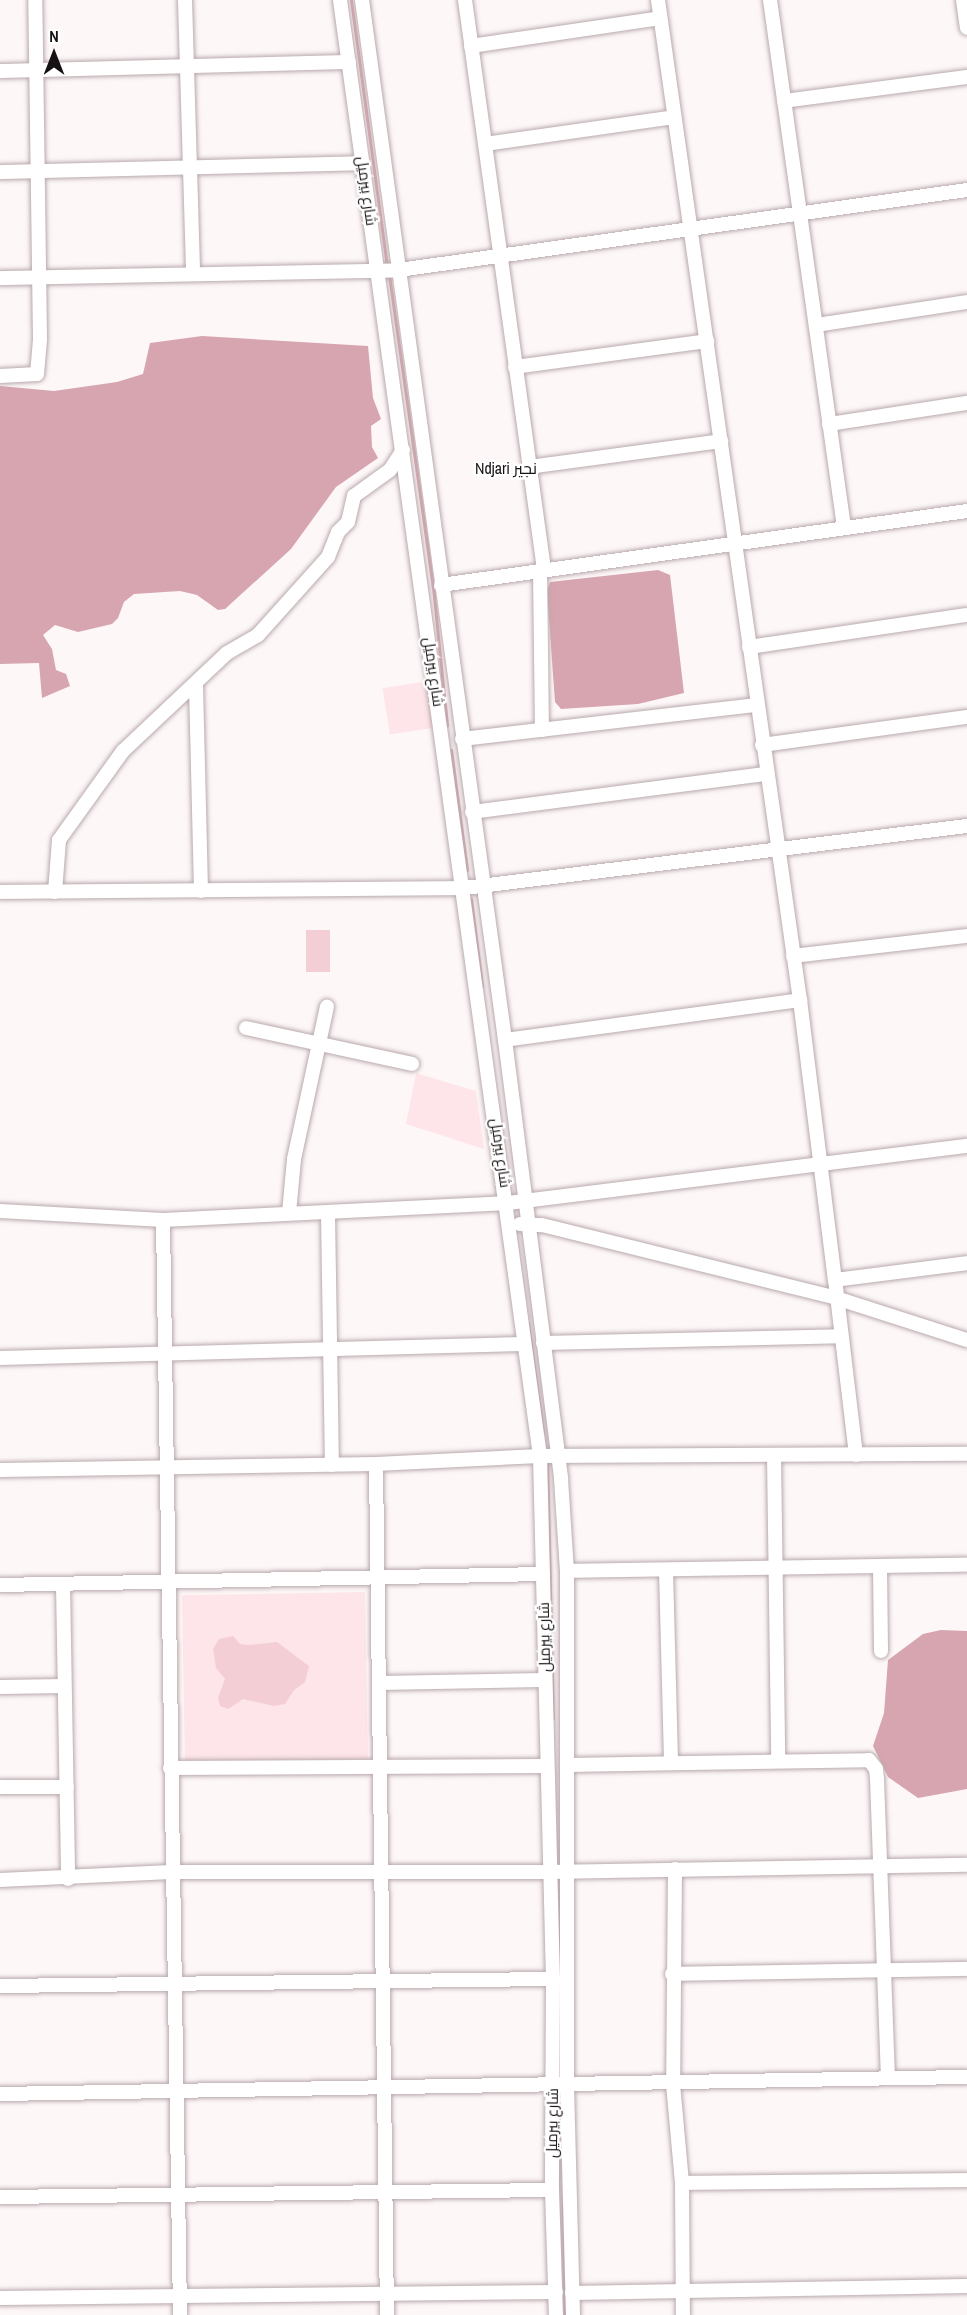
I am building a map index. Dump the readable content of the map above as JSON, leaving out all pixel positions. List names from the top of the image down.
{
  "streets": {
    "street": ["شارع بيرميل"]
  },
  "districts": ["Ndjari نجير"],
  "north": "top"
}
